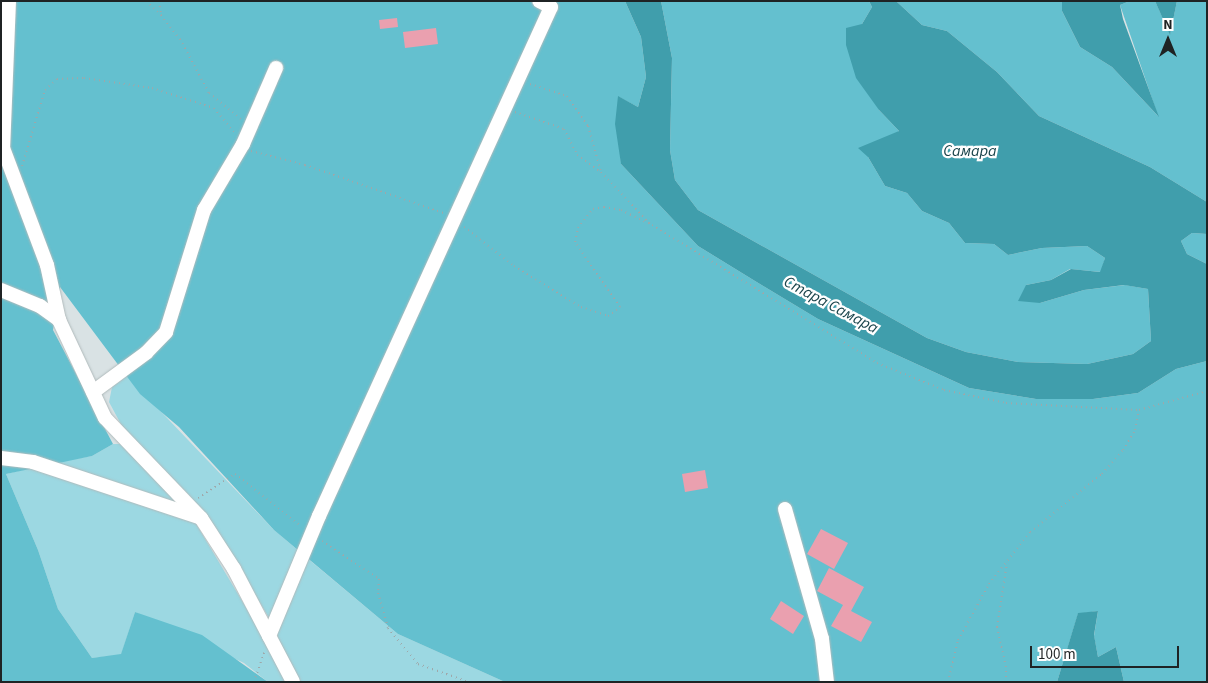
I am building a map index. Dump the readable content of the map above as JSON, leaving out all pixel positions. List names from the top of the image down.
{
  "water": ["Самара", "Стара Самара"],
  "scale_bar": "100 m",
  "north": "top"
}
